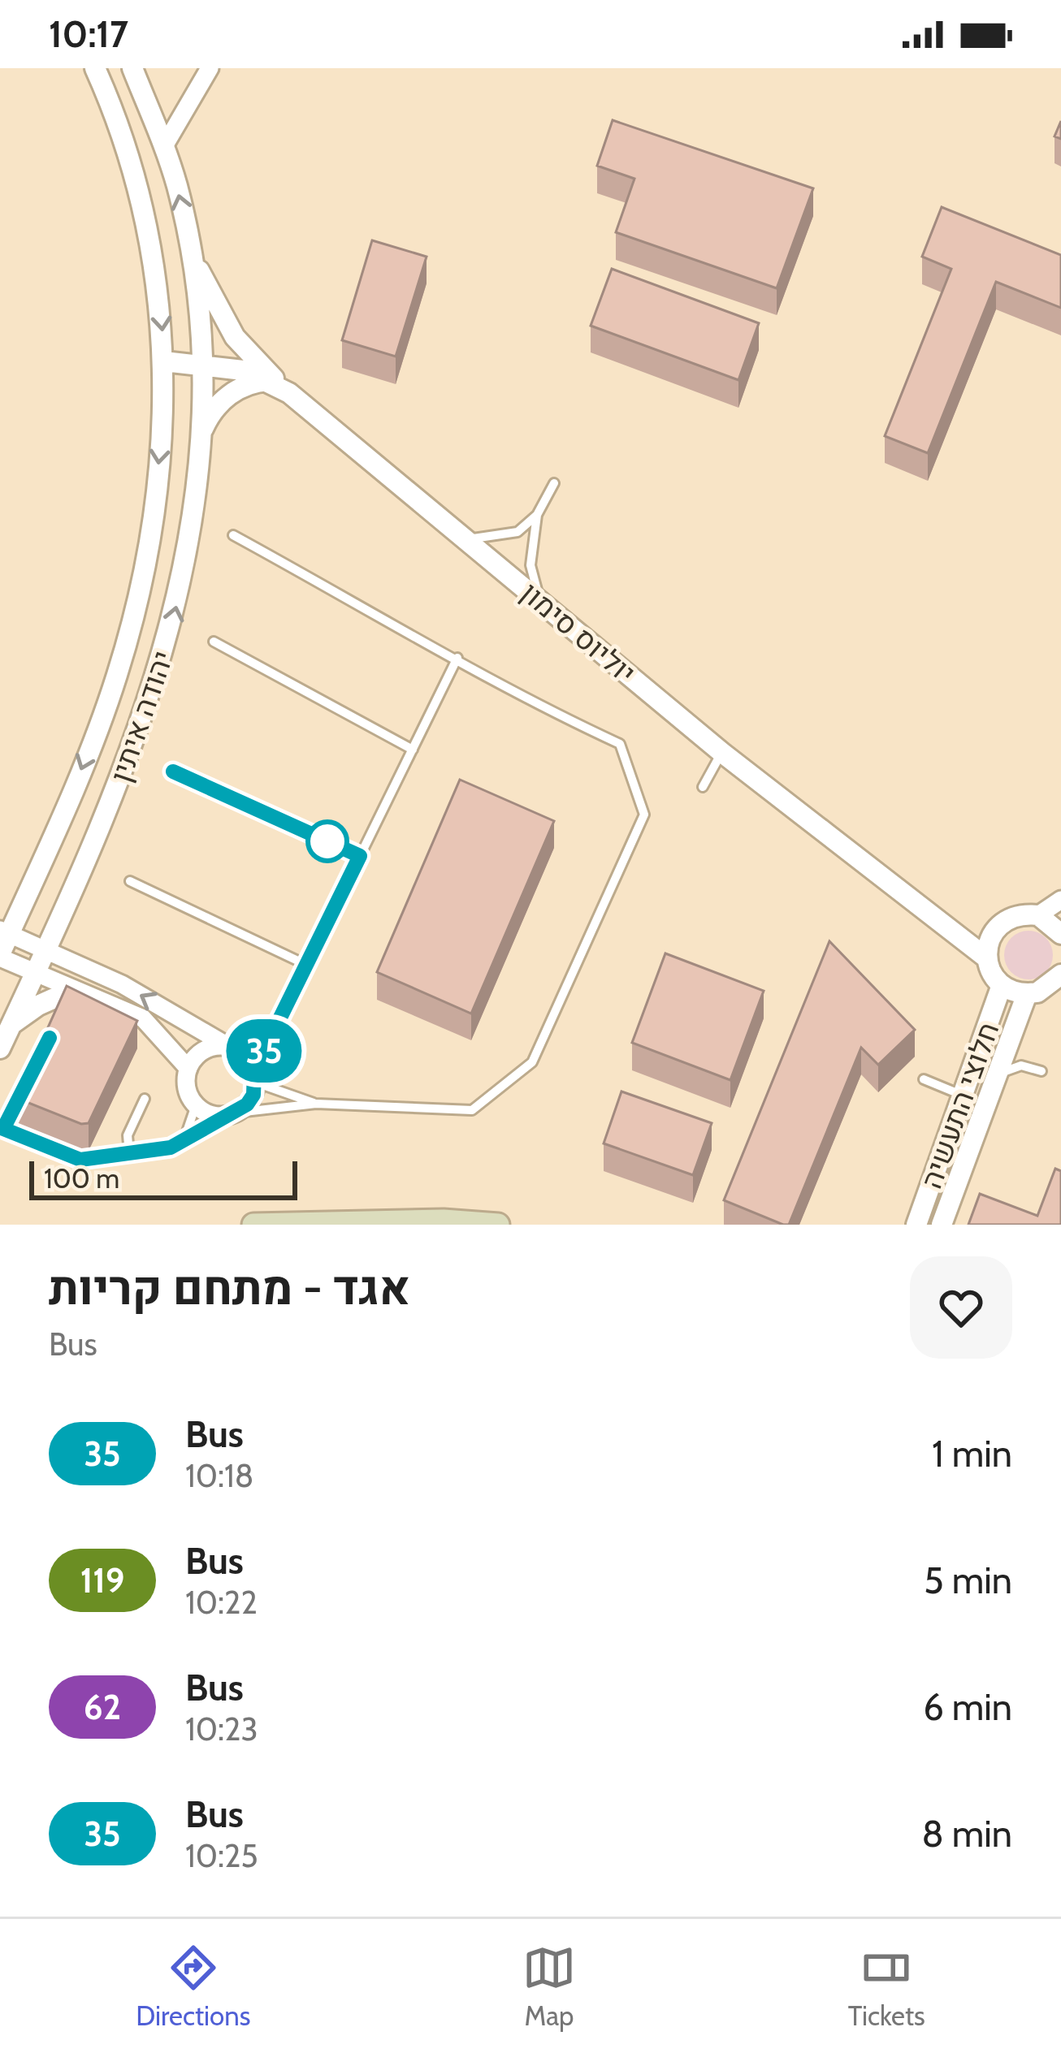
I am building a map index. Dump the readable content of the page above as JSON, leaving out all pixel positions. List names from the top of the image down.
{
  "streets": {
    "street": ["יוליוס סימון", "יהודה איתין", "חלוצי התעשיה"]
  },
  "crossings": [
    ["יוליוס סימון", "יהודה איתין"]
  ],
  "lines": ["bus line 35"],
  "scale_bar": "100 m",
  "page": {
    "status": "10:17",
    "on_map": "35",
    "scale": "100 m",
    "heading": ["אגד - מתחם קריות", "Bus"],
    "list": [
      {
        "mark": "35",
        "name": "Bus",
        "note": "10:18",
        "value": "1 min"
      },
      {
        "mark": "119",
        "name": "Bus",
        "note": "10:22",
        "value": "5 min"
      },
      {
        "mark": "62",
        "name": "Bus",
        "note": "10:23",
        "value": "6 min"
      },
      {
        "mark": "35",
        "name": "Bus",
        "note": "10:25",
        "value": "8 min"
      }
    ],
    "tabs": ["Directions", "Map", "Tickets"]
  }
}
